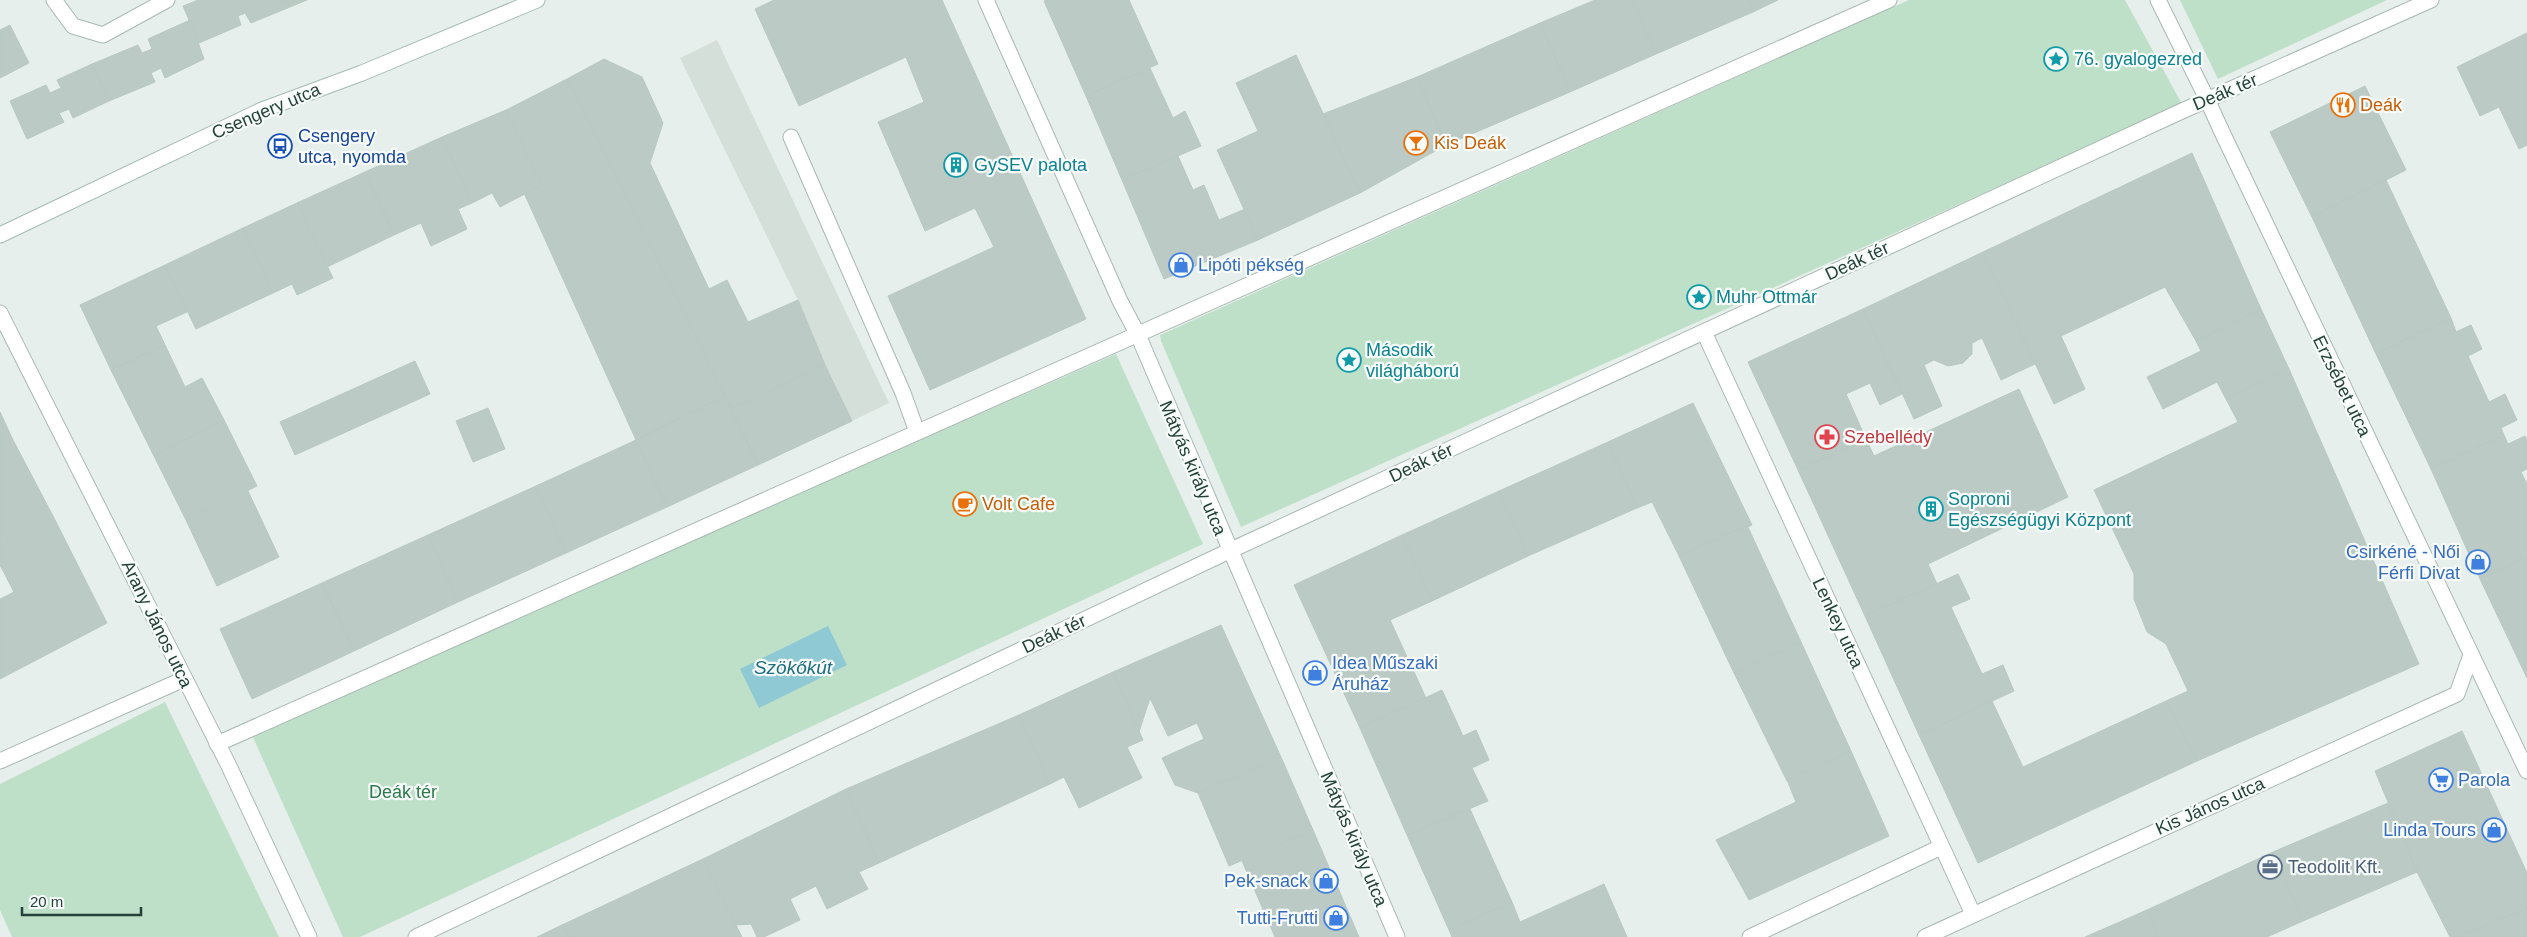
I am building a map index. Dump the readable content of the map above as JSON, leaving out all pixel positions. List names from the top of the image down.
{
  "streets": {
    "street": [
      "Deák tér",
      "Csengery utca",
      "Erzsébet utca",
      "Mátyás király utca",
      "Lenkey utca",
      "Arany János utca",
      "Kis János utca"
    ]
  },
  "crossings": [
    ["Deák tér", "Erzsébet utca"],
    ["Deák tér", "Mátyás király utca"],
    ["Deák tér", "Lenkey utca"],
    ["Erzsébet utca", "Kis János utca"],
    ["Lenkey utca", "Kis János utca"]
  ],
  "water": ["Szökőkút"],
  "parks": ["Deák tér"],
  "places": {
    "place": ["76. gyalogezred", "Muhr Ottmár", "Második világháború"],
    "restaurant": ["Deák"],
    "bar": ["Kis Deák"],
    "bus stop": ["Csengery utca, nyomda"],
    "building": ["GySEV palota", "Soproni Egészségügyi Központ"],
    "shop": [
      "Lipóti pékség",
      "Csirkéné - Női Férfi Divat",
      "Idea Műszaki Áruház",
      "Linda Tours",
      "Pek-snack",
      "Tutti-Frutti"
    ],
    "pharmacy": ["Szebellédy"],
    "cafe": ["Volt Cafe"],
    "supermarket": ["Parola"],
    "office": ["Teodolit Kft."]
  },
  "scale_bar": "20 m"
}
